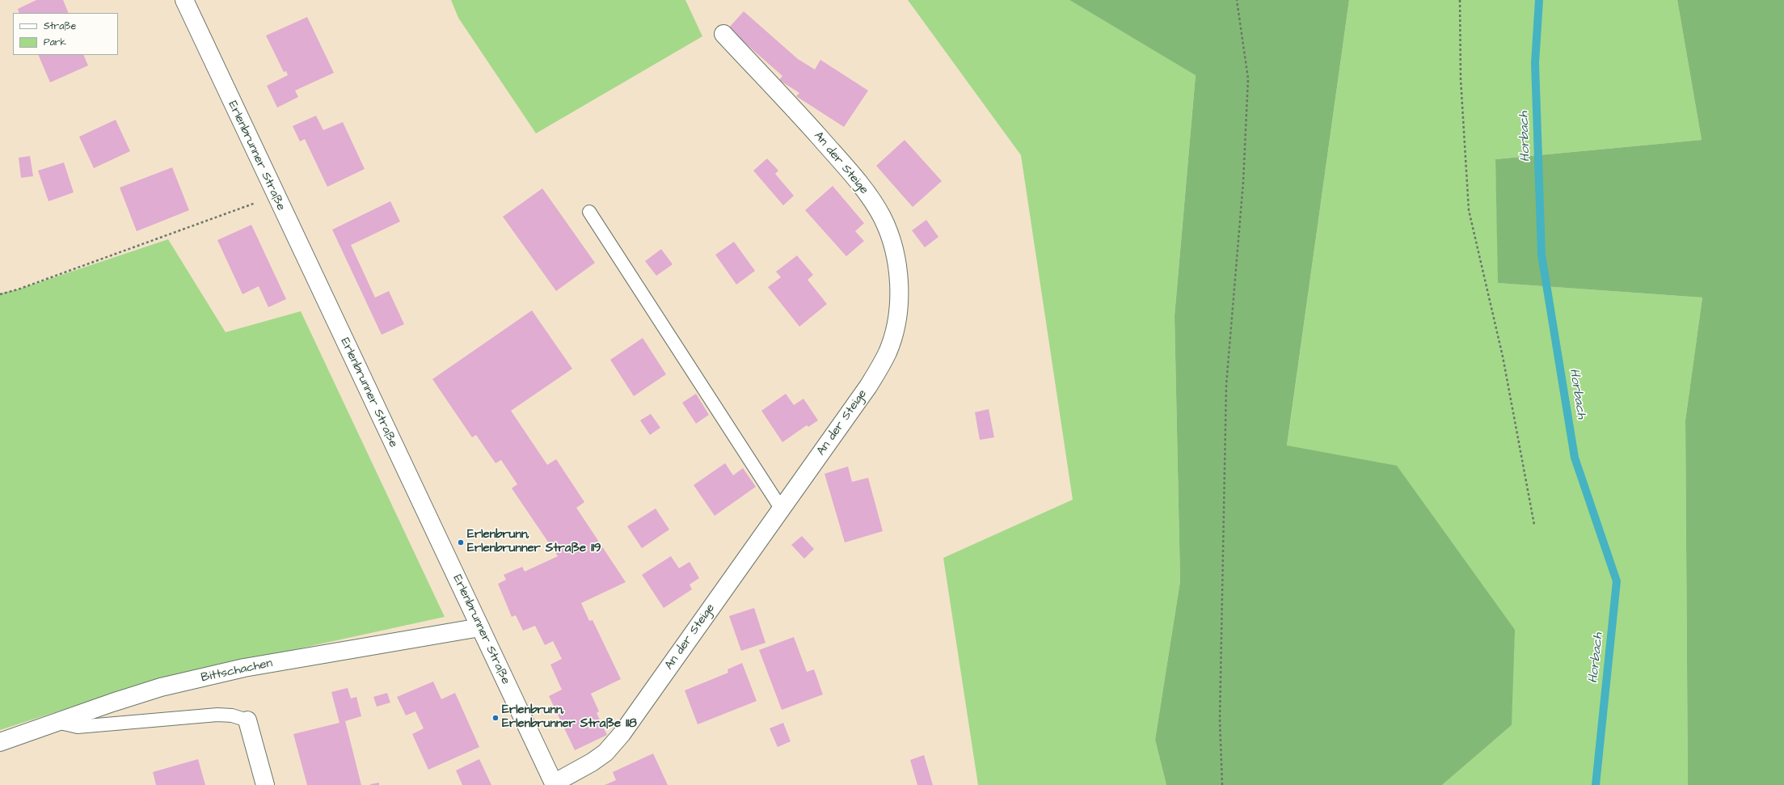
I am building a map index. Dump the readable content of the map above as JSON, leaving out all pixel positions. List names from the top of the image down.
{
  "streets": {
    "street": ["Erlenbrunner Straße", "An der Steige", "Bittschachen"]
  },
  "crossings": [
    ["Erlenbrunner Straße", "An der Steige"],
    ["Erlenbrunner Straße", "Bittschachen"]
  ],
  "water": ["Horbach"],
  "places": ["Erlenbrunn, Erlenbrunner Straße 119", "Erlenbrunn, Erlenbrunner Straße 118"],
  "legend": ["Straße", "Park"]
}
